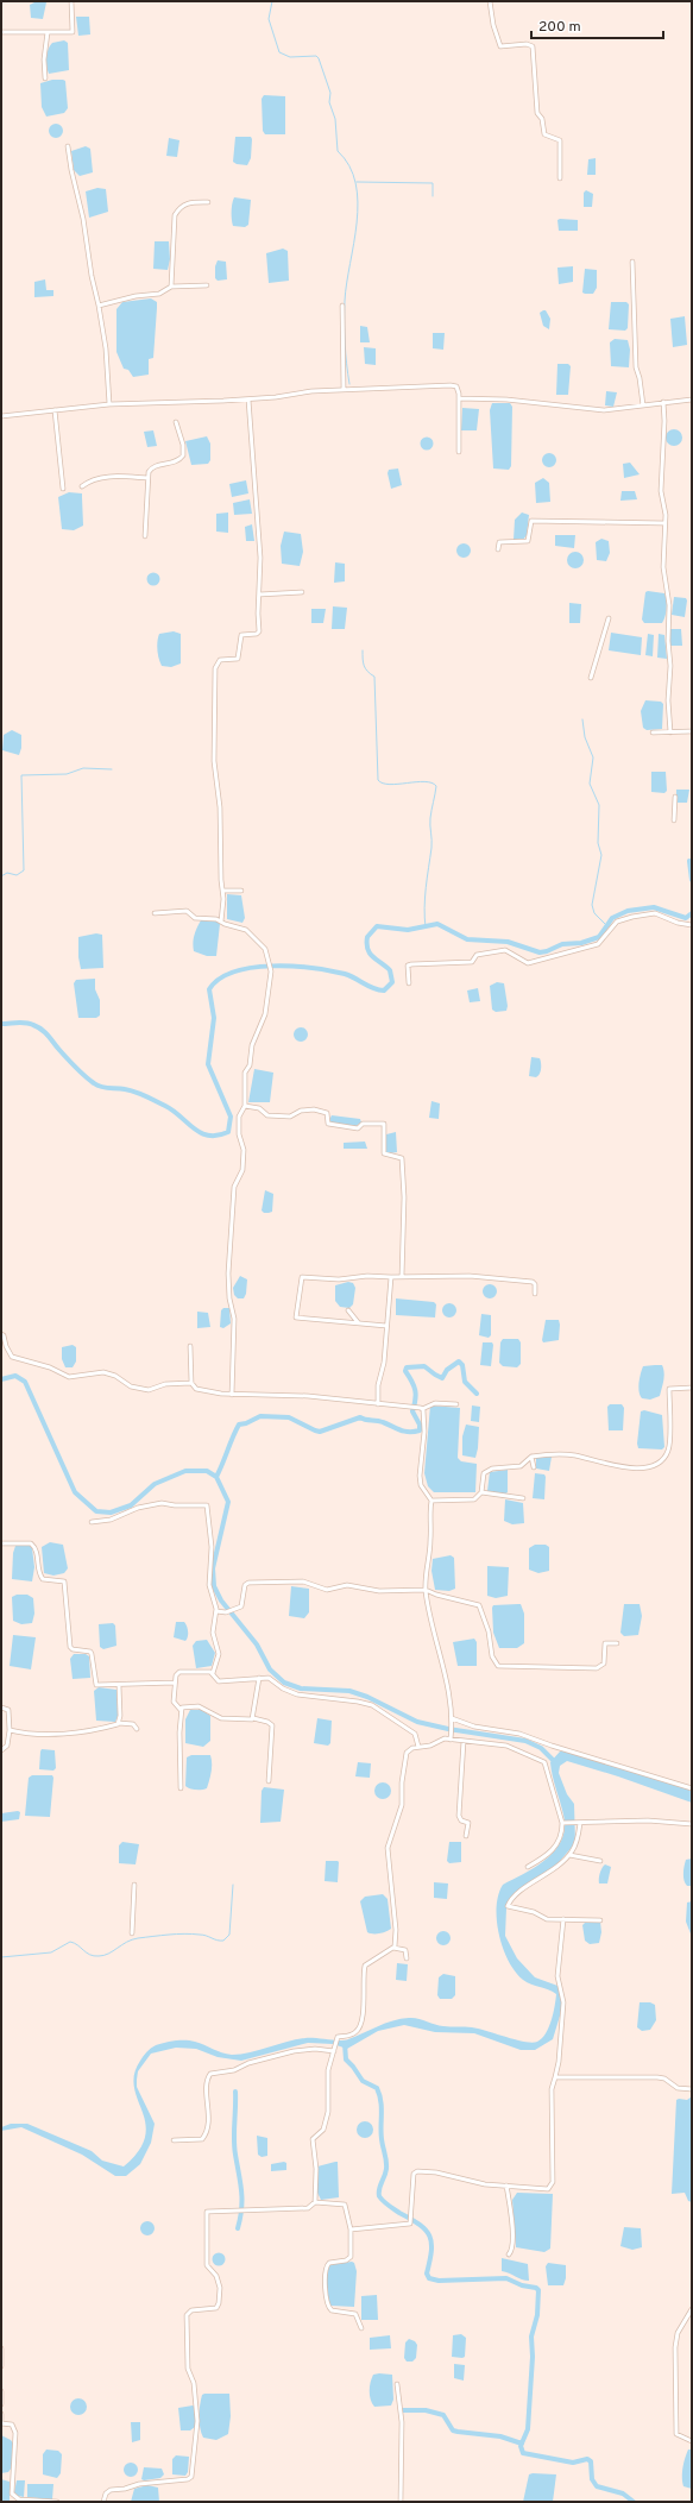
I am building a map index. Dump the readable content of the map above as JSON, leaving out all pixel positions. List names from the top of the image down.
{
  "scale_bar": "200 m"
}
